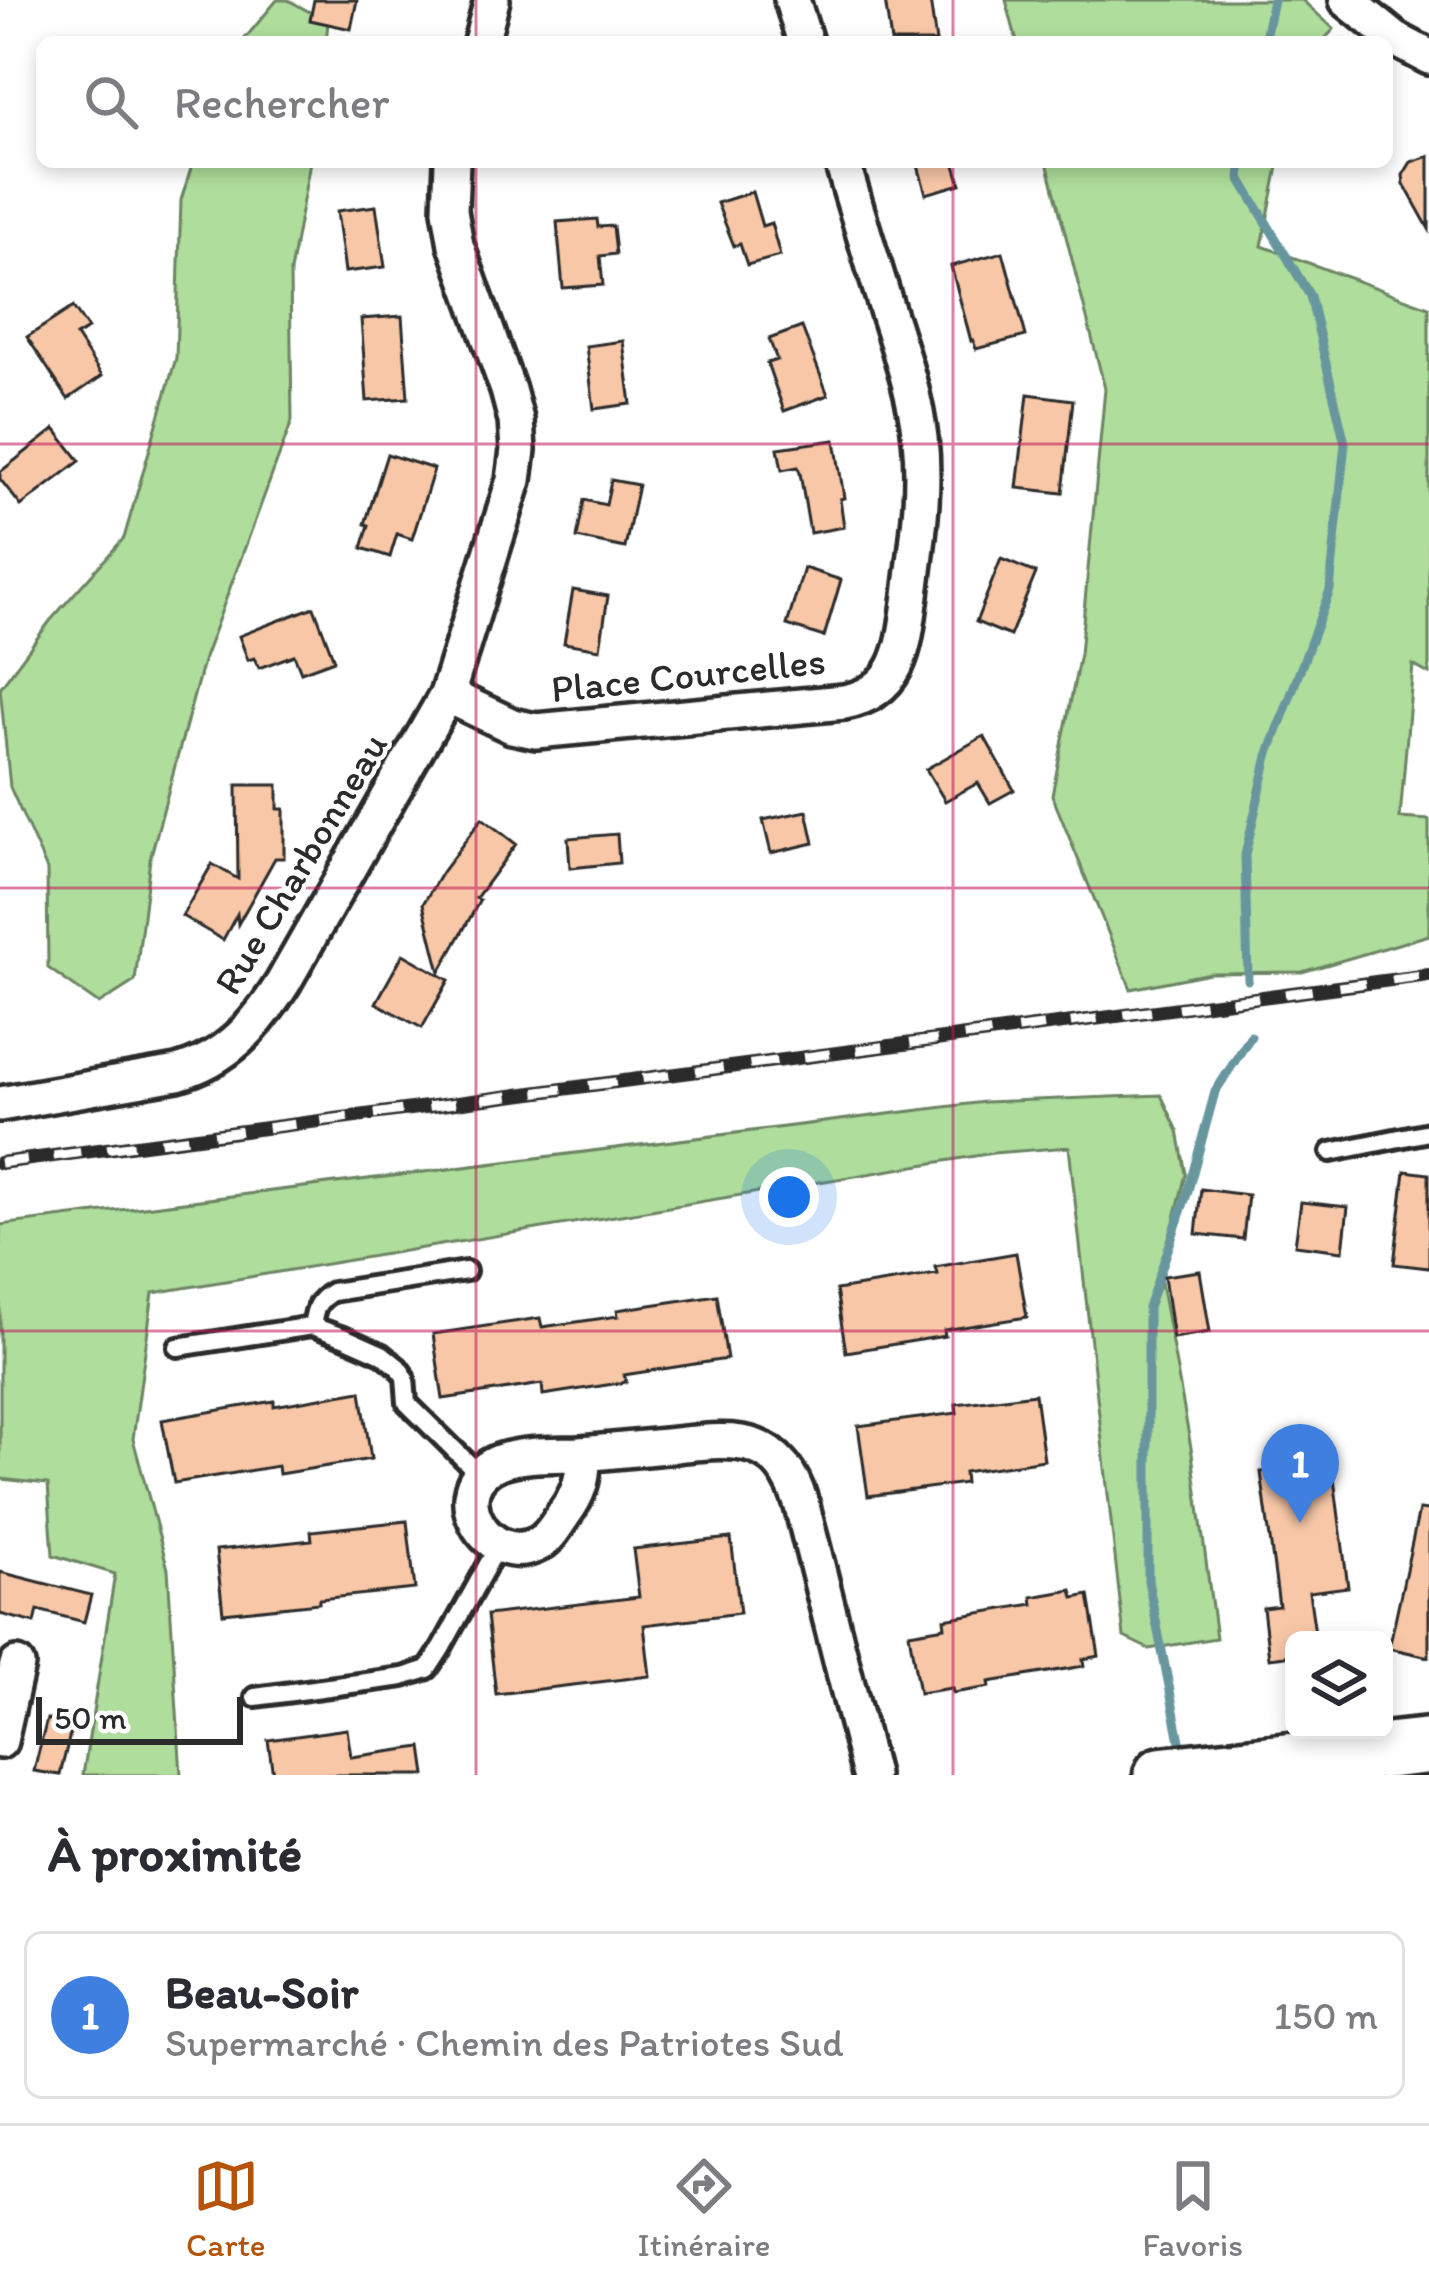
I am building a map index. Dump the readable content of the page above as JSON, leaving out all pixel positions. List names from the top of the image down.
{
  "streets": {
    "street": ["Place Courcelles", "Rue Charbonneau"]
  },
  "crossings": [
    ["Place Courcelles", "Rue Charbonneau"]
  ],
  "scale_bar": "50 m",
  "page": {
    "search": "Rechercher",
    "pins": "1",
    "scale": "50 m",
    "heading": "À proximité",
    "list": [
      {
        "mark": "1",
        "name": "Beau-Soir",
        "note": "Supermarché · Chemin des Patriotes Sud",
        "value": "150 m"
      }
    ],
    "nav": ["Carte", "Itinéraire", "Favoris"]
  }
}
